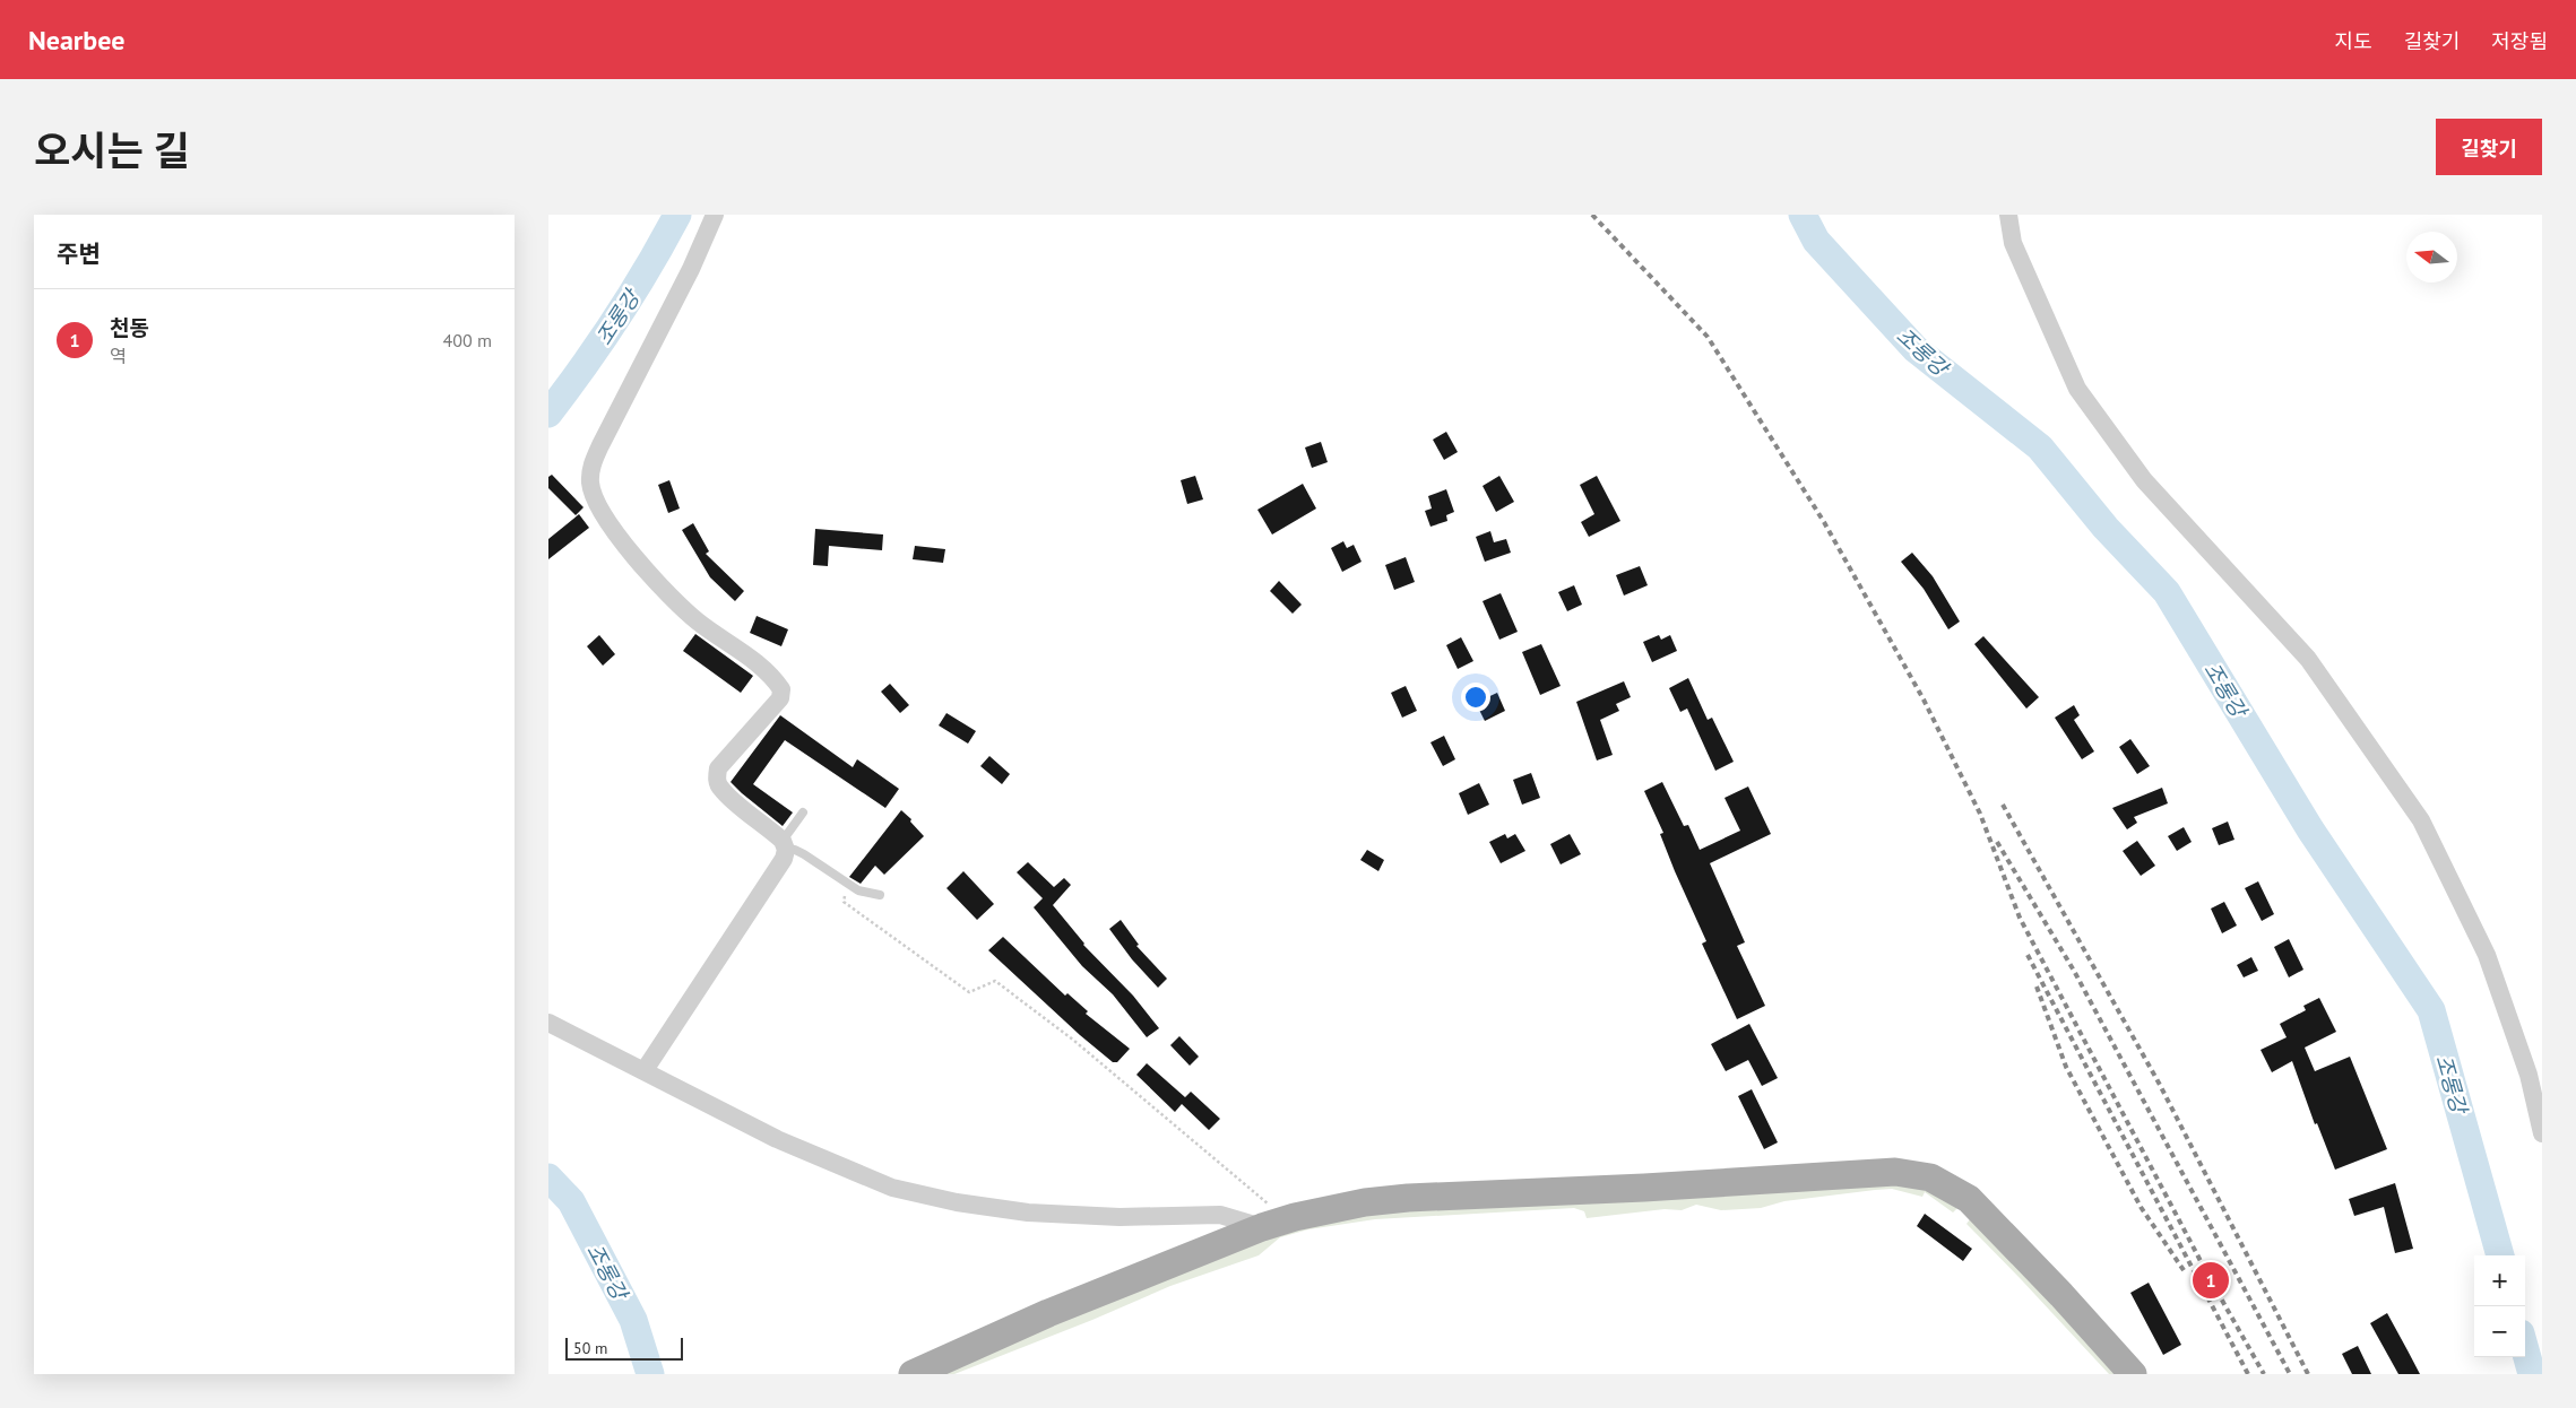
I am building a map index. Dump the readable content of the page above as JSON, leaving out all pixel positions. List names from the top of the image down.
{
  "water": ["조롱강"],
  "scale_bar": "50 m",
  "north": "left",
  "page": {
    "header": "Nearbee",
    "nav": ["지도", "길찾기", "저장됨"],
    "title": "오시는 길",
    "buttons": "길찾기",
    "heading": "주변",
    "list": [
      {
        "mark": "1",
        "name": "천동",
        "note": "역",
        "value": "400 m"
      }
    ],
    "map_buttons": ["+", "−"],
    "pins": "1",
    "scale": "50 m"
  }
}
